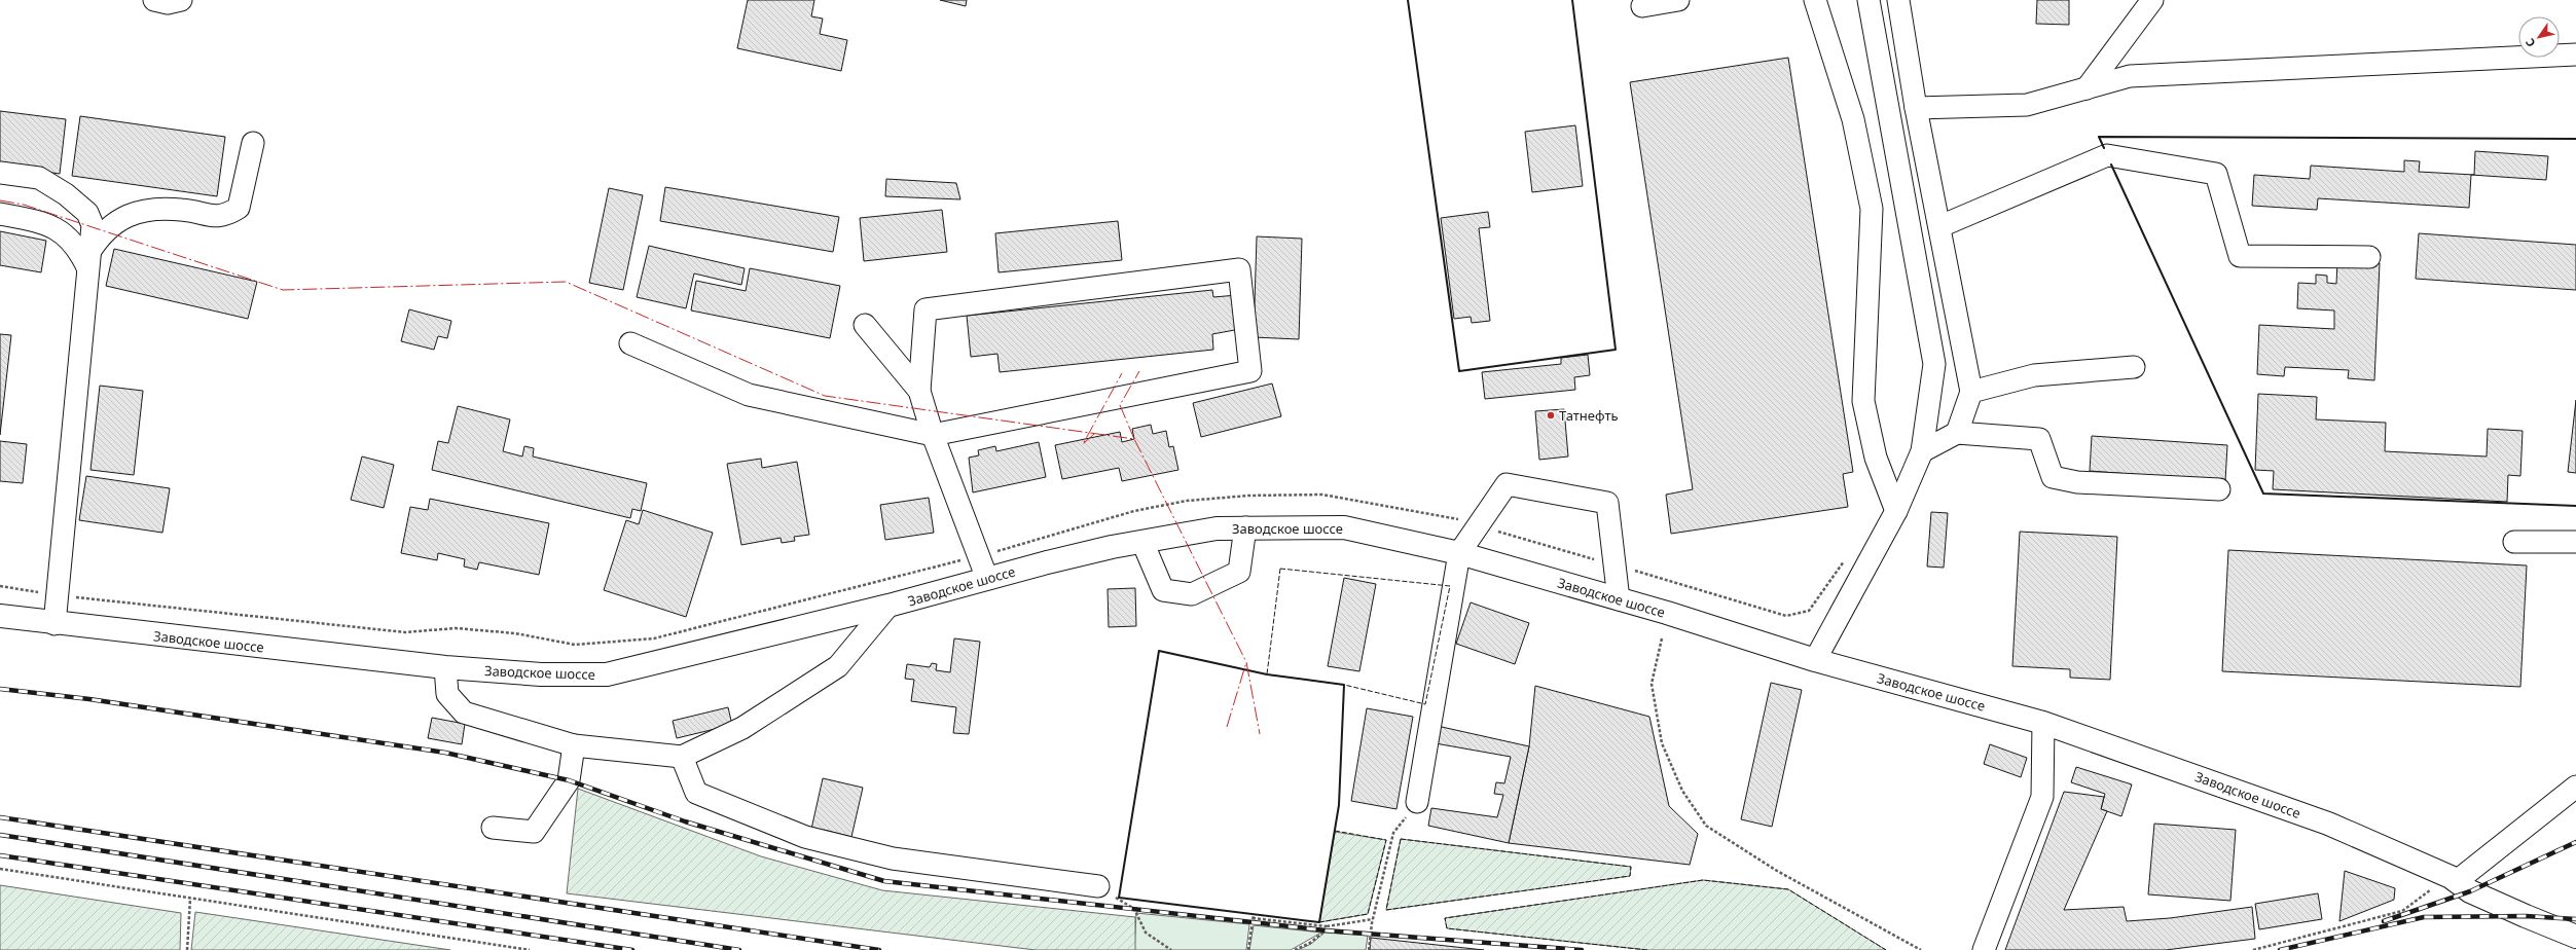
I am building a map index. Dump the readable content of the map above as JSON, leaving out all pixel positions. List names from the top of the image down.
{
  "streets": {
    "main road": ["Заводское шоссе"]
  },
  "places": ["Татнефть"],
  "north": "bottom left"
}
